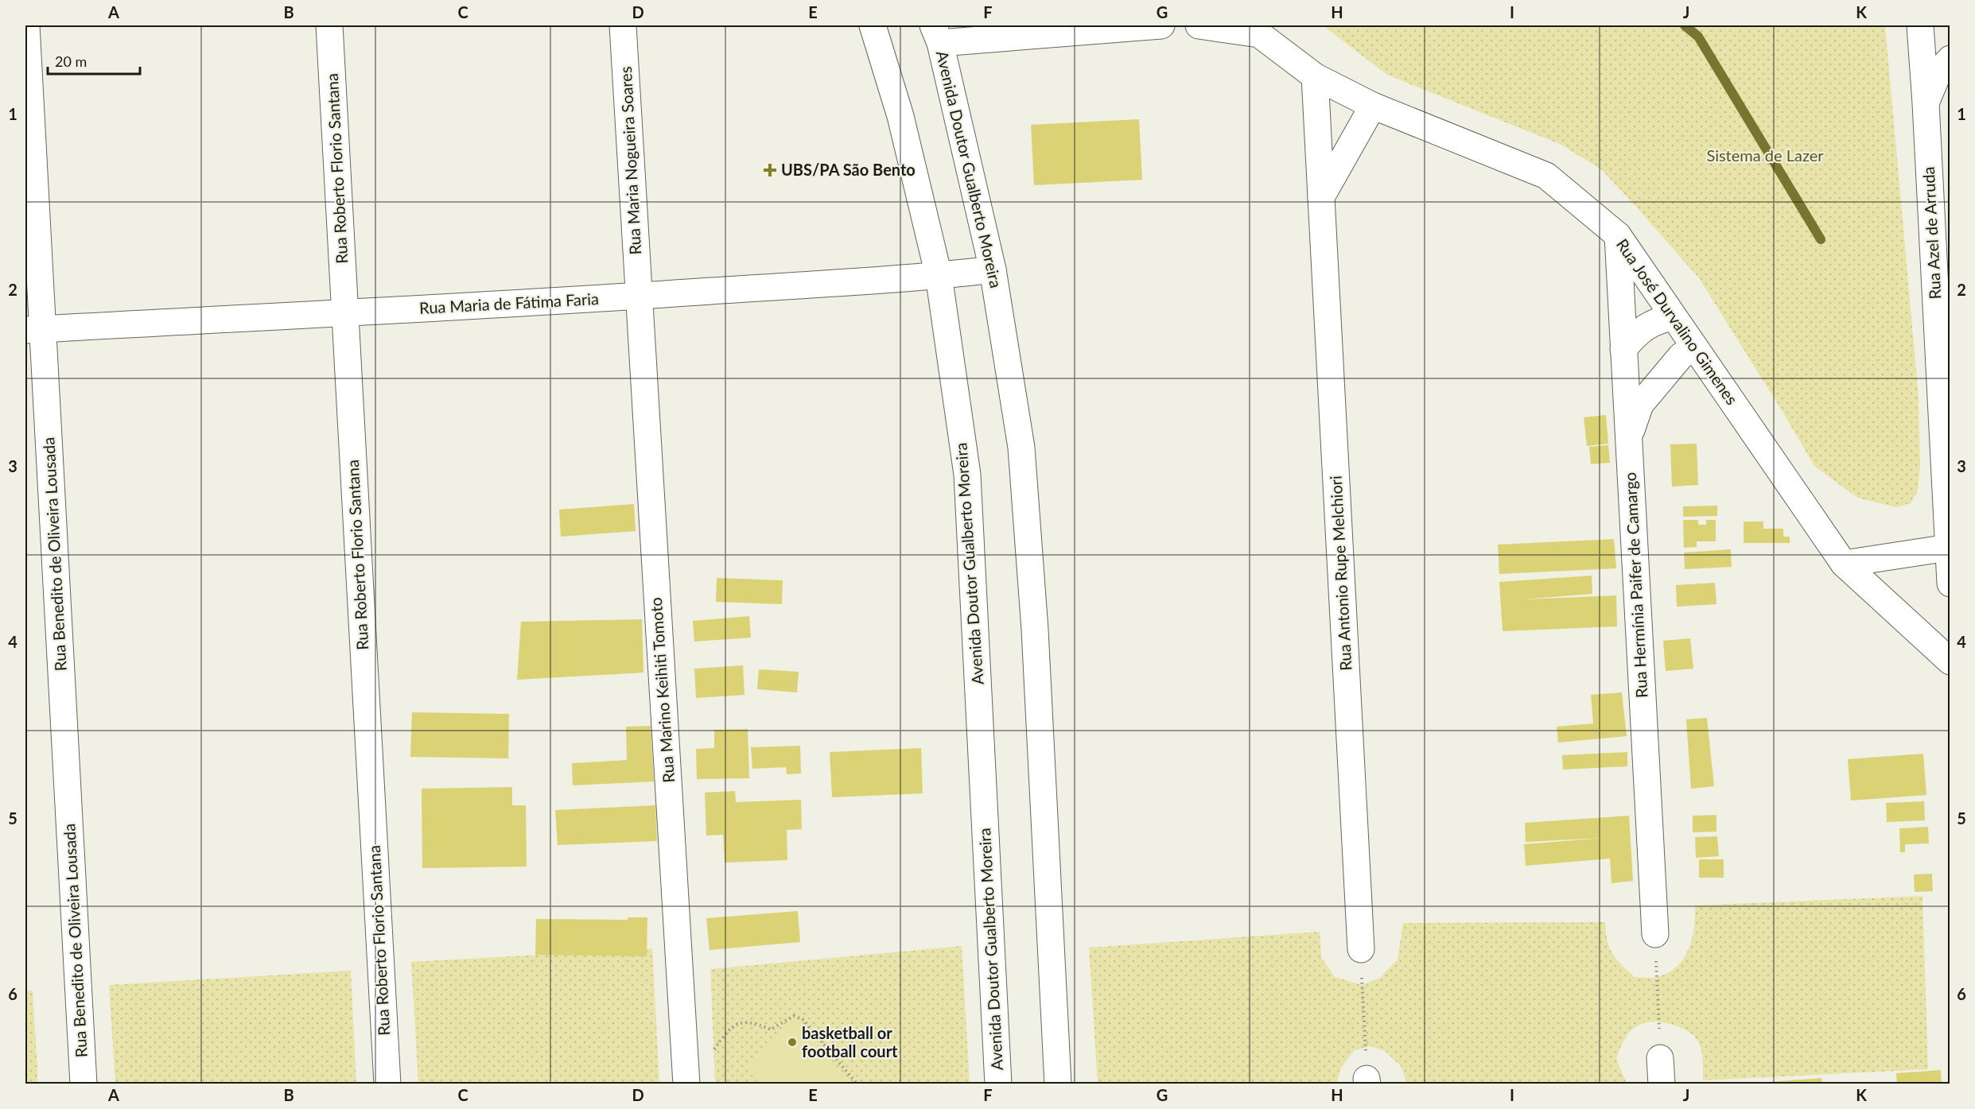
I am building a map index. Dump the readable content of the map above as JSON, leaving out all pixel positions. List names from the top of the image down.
{
  "streets": {
    "street": [
      "Rua Maria Nogueira Soares",
      "Rua Roberto Florio Santana",
      "Avenida Doutor Gualberto Moreira",
      "Rua Azel de Arruda",
      "Rua Maria de Fátima Faria",
      "Rua José Durvalino Gimenes",
      "Rua Benedito de Oliveira Lousada",
      "Rua Antonio Rupe Melchiori",
      "Rua Hermínia Paifer de Camargo",
      "Rua Marino Keihiti Tomoto"
    ]
  },
  "crossings": [
    ["Rua Maria Nogueira Soares", "Rua Maria de Fátima Faria"],
    ["Rua Maria Nogueira Soares", "Rua Marino Keihiti Tomoto"],
    ["Rua Roberto Florio Santana", "Rua Maria de Fátima Faria"],
    ["Avenida Doutor Gualberto Moreira", "Rua Maria de Fátima Faria"],
    ["Rua Maria de Fátima Faria", "Rua Benedito de Oliveira Lousada"],
    ["Rua Maria de Fátima Faria", "Rua Marino Keihiti Tomoto"],
    ["Rua José Durvalino Gimenes", "Rua Antonio Rupe Melchiori"],
    ["Rua José Durvalino Gimenes", "Rua Hermínia Paifer de Camargo"]
  ],
  "parks": ["Sistema de Lazer"],
  "places": {
    "health": ["UBS/PA São Bento"],
    "other": ["basketball or football court"]
  },
  "scale_bar": "20 m",
  "grid": {
    "columns": [
      "A",
      "B",
      "C",
      "D",
      "E",
      "F",
      "G",
      "H",
      "I",
      "J",
      "K"
    ],
    "rows": [
      "1",
      "2",
      "3",
      "4",
      "5",
      "6"
    ]
  }
}
